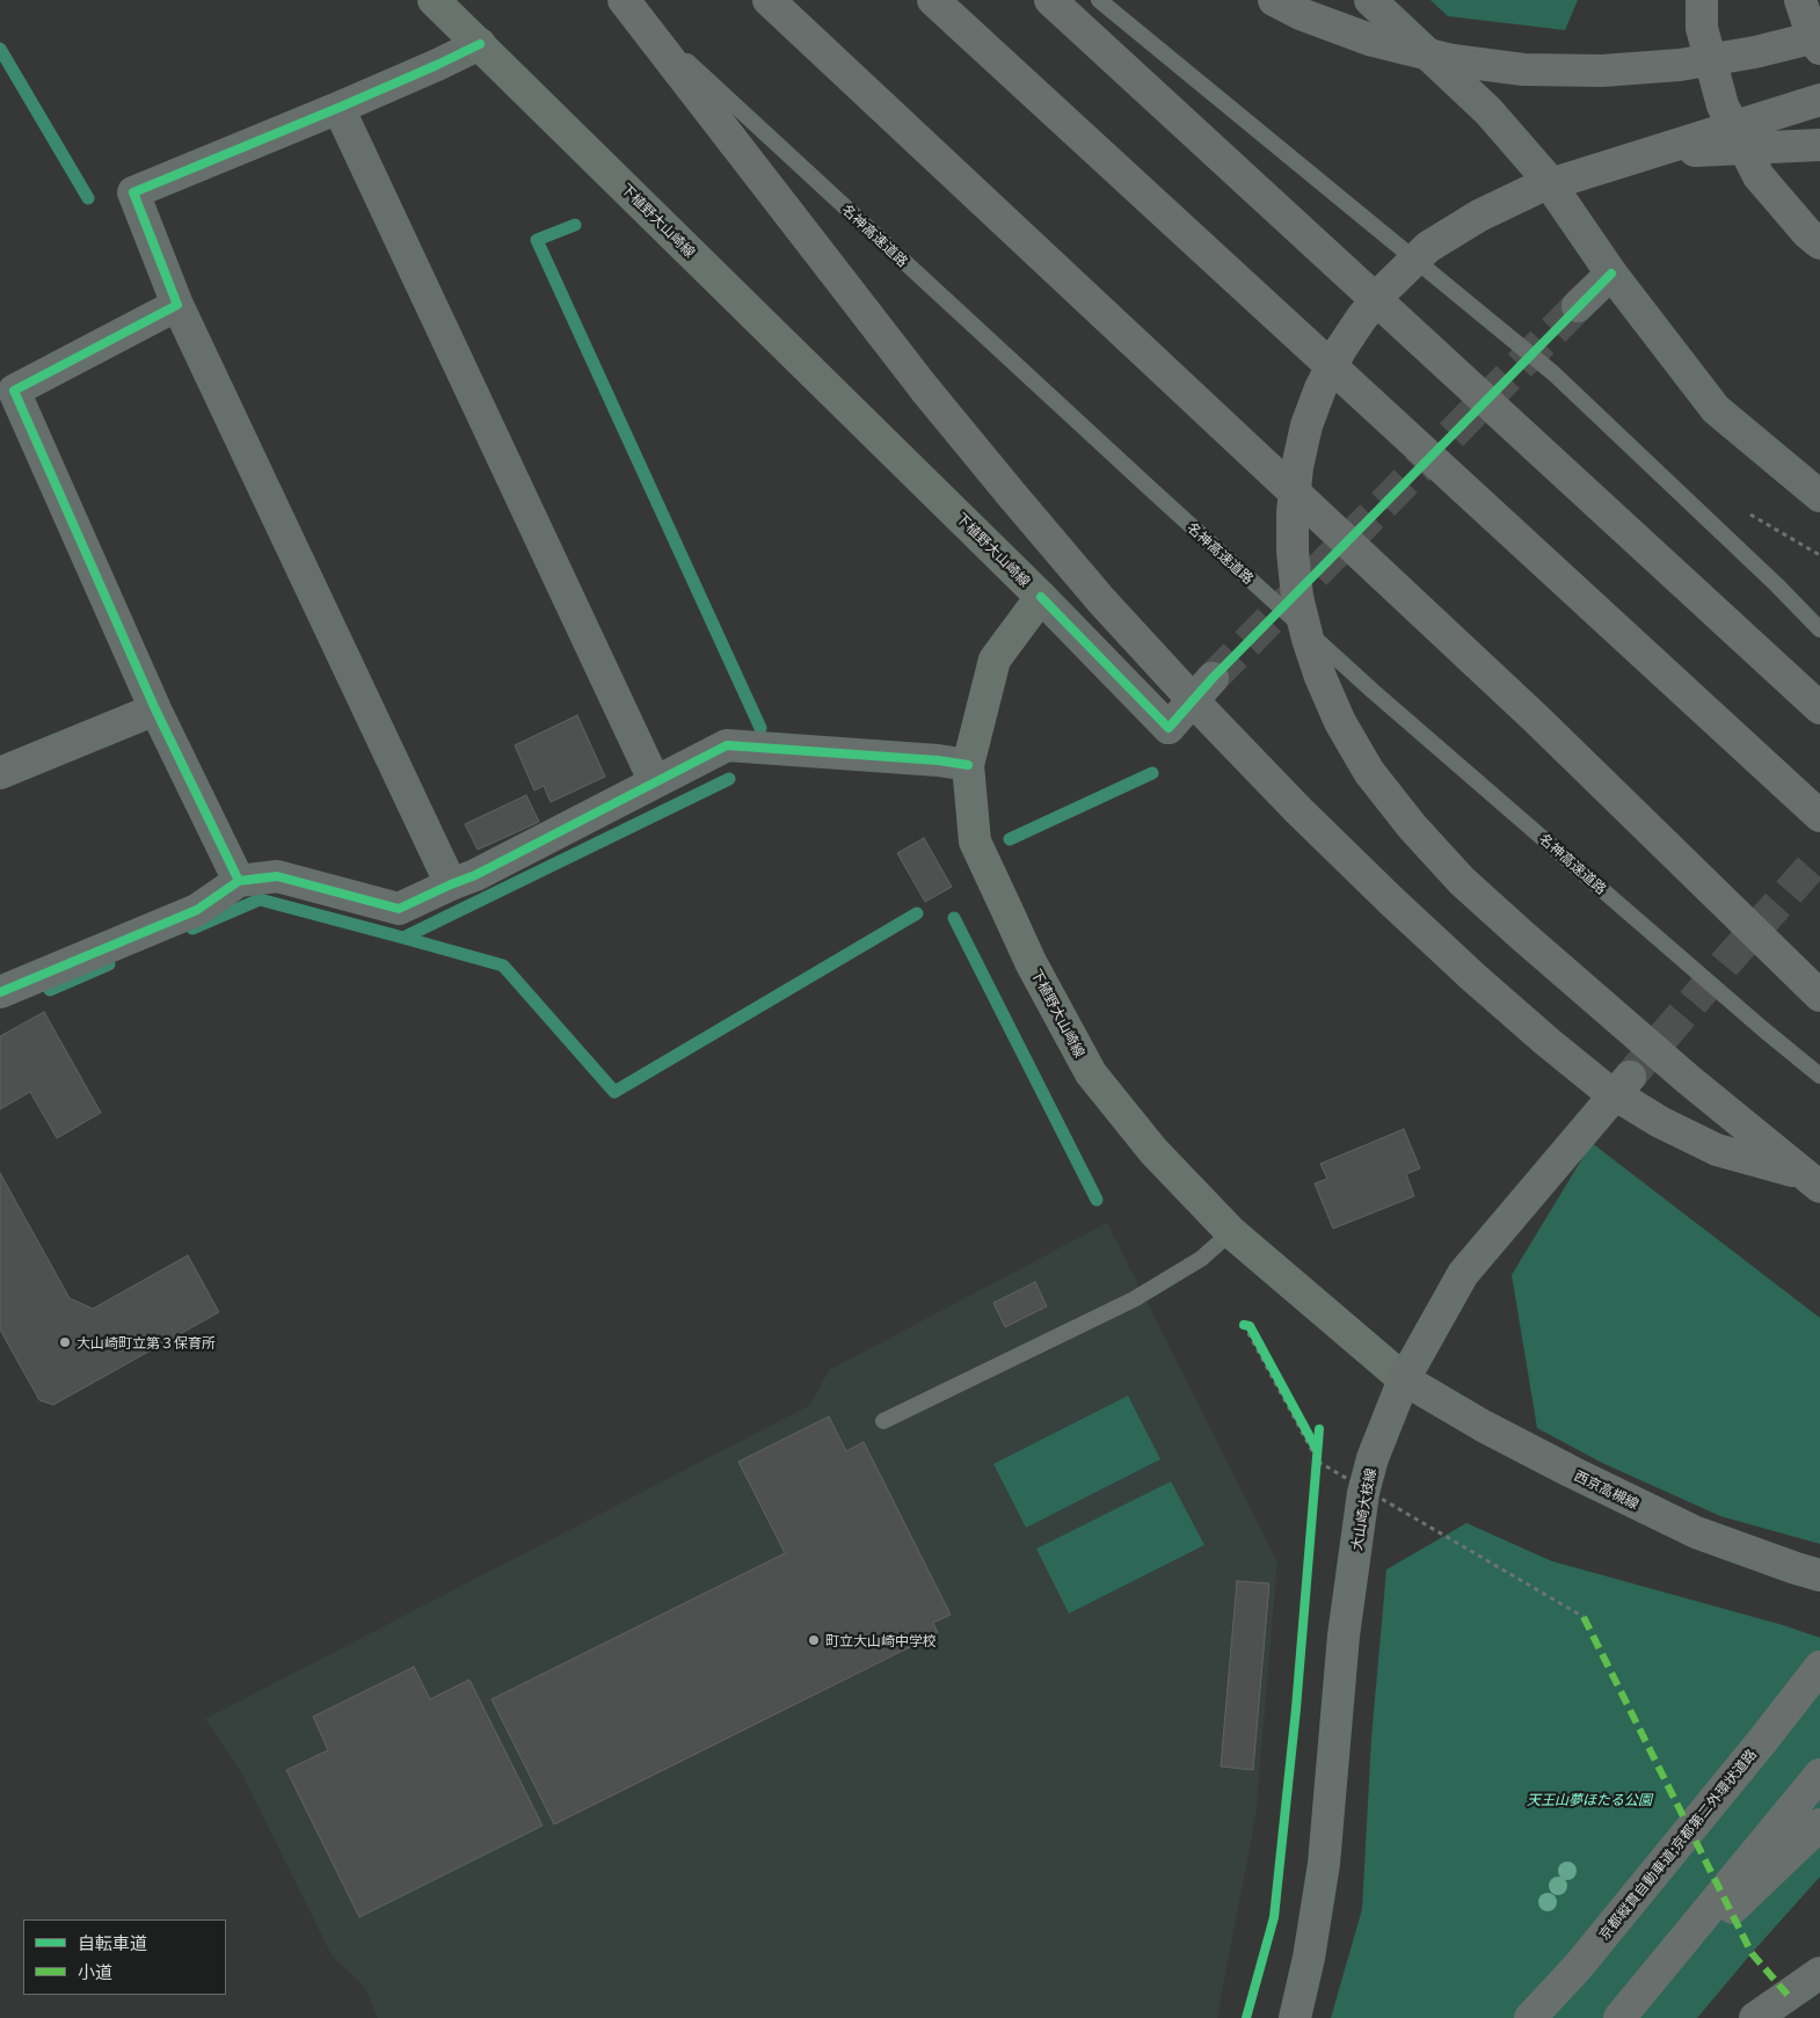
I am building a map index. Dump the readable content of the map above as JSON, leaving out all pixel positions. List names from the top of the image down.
{
  "streets": {
    "highway": ["京都縦貫自動車道;京都第二外環状道路"],
    "main road": ["下植野大山崎線", "西京高槻線", "大山崎大枝線"],
    "lane": ["名神高速道路"]
  },
  "crossings": [
    ["下植野大山崎線", "西京高槻線"],
    ["下植野大山崎線", "大山崎大枝線"],
    ["西京高槻線", "大山崎大枝線"]
  ],
  "parks": ["天王山夢ほたる公園"],
  "places": ["大山崎町立第３保育所", "町立大山崎中学校"],
  "legend": ["自転車道", "小道"]
}
